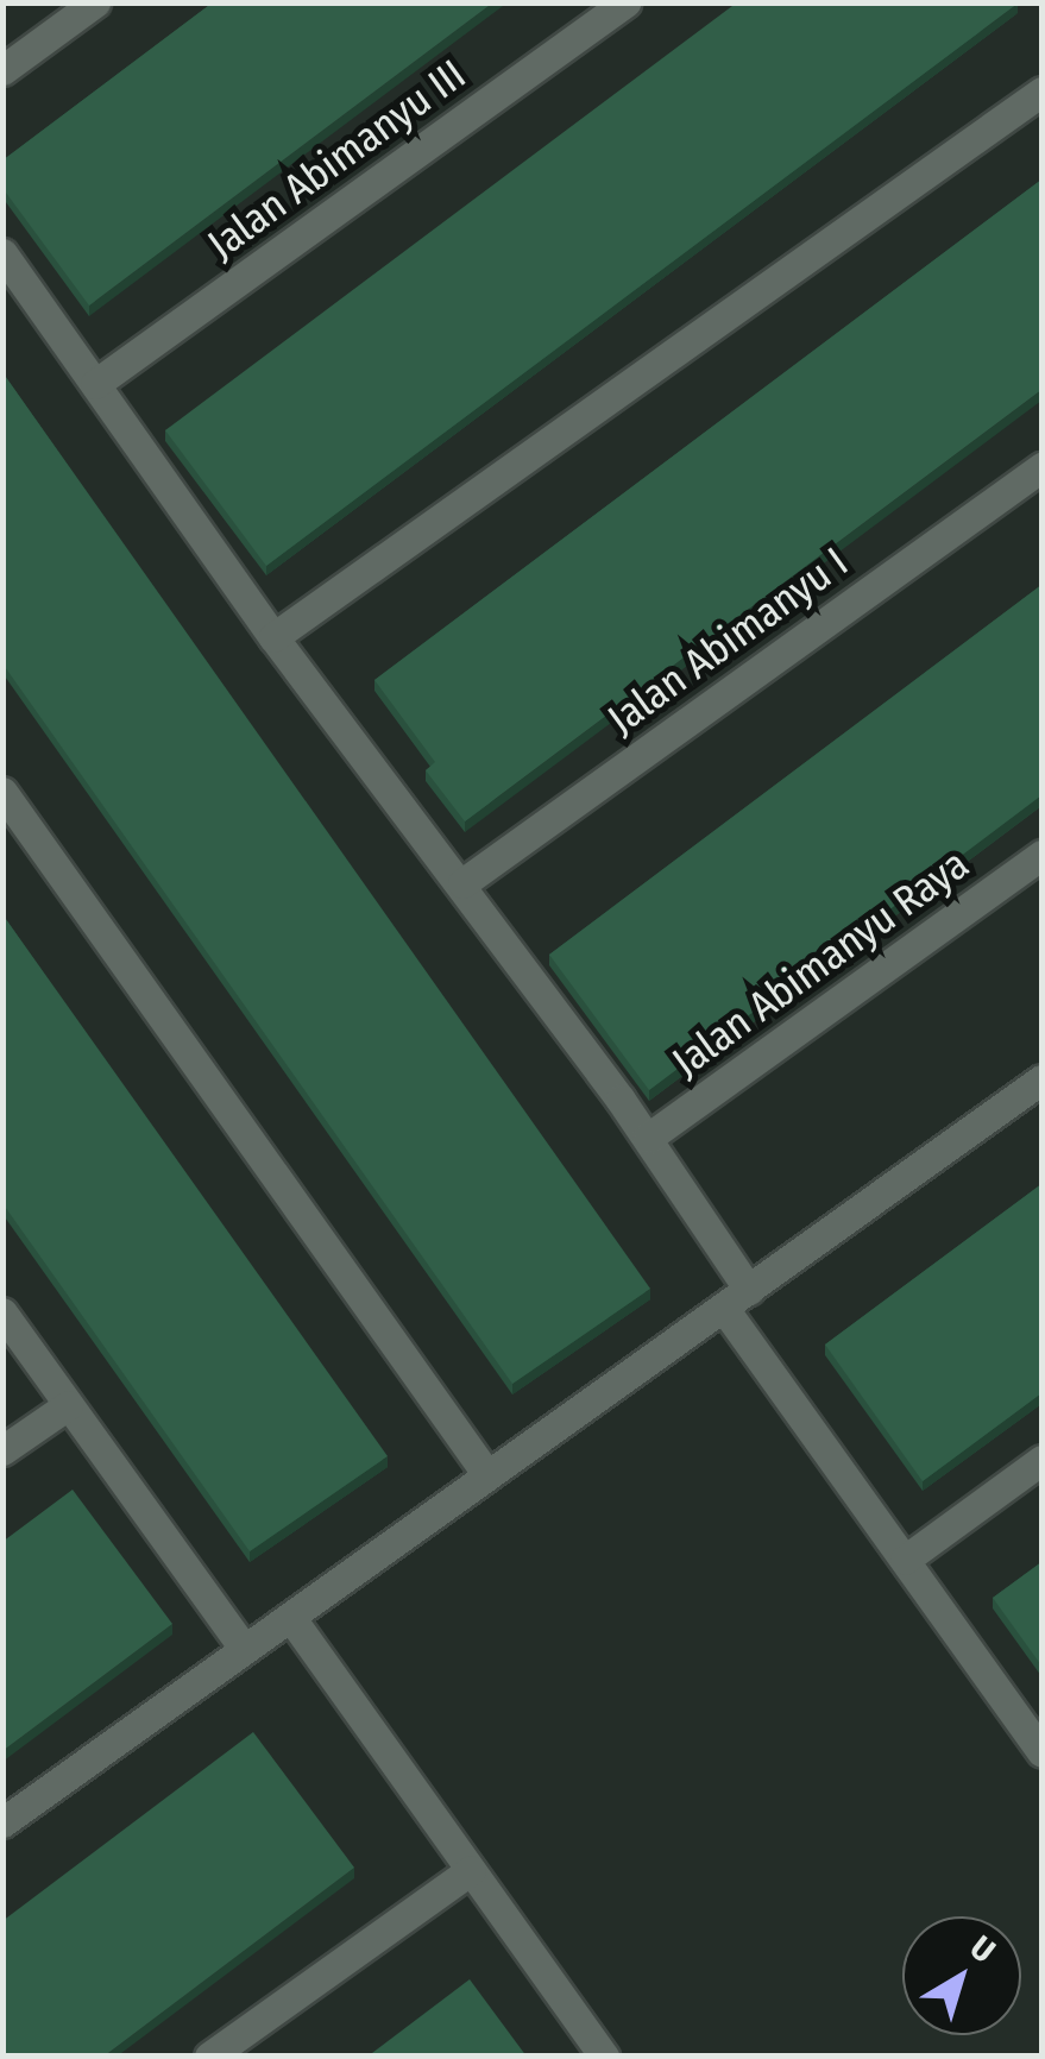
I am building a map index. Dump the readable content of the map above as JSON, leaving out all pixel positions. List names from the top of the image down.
{
  "streets": {
    "street": ["Jalan Abimanyu III", "Jalan Abimanyu I", "Jalan Abimanyu Raya"]
  },
  "north": "top right"
}
